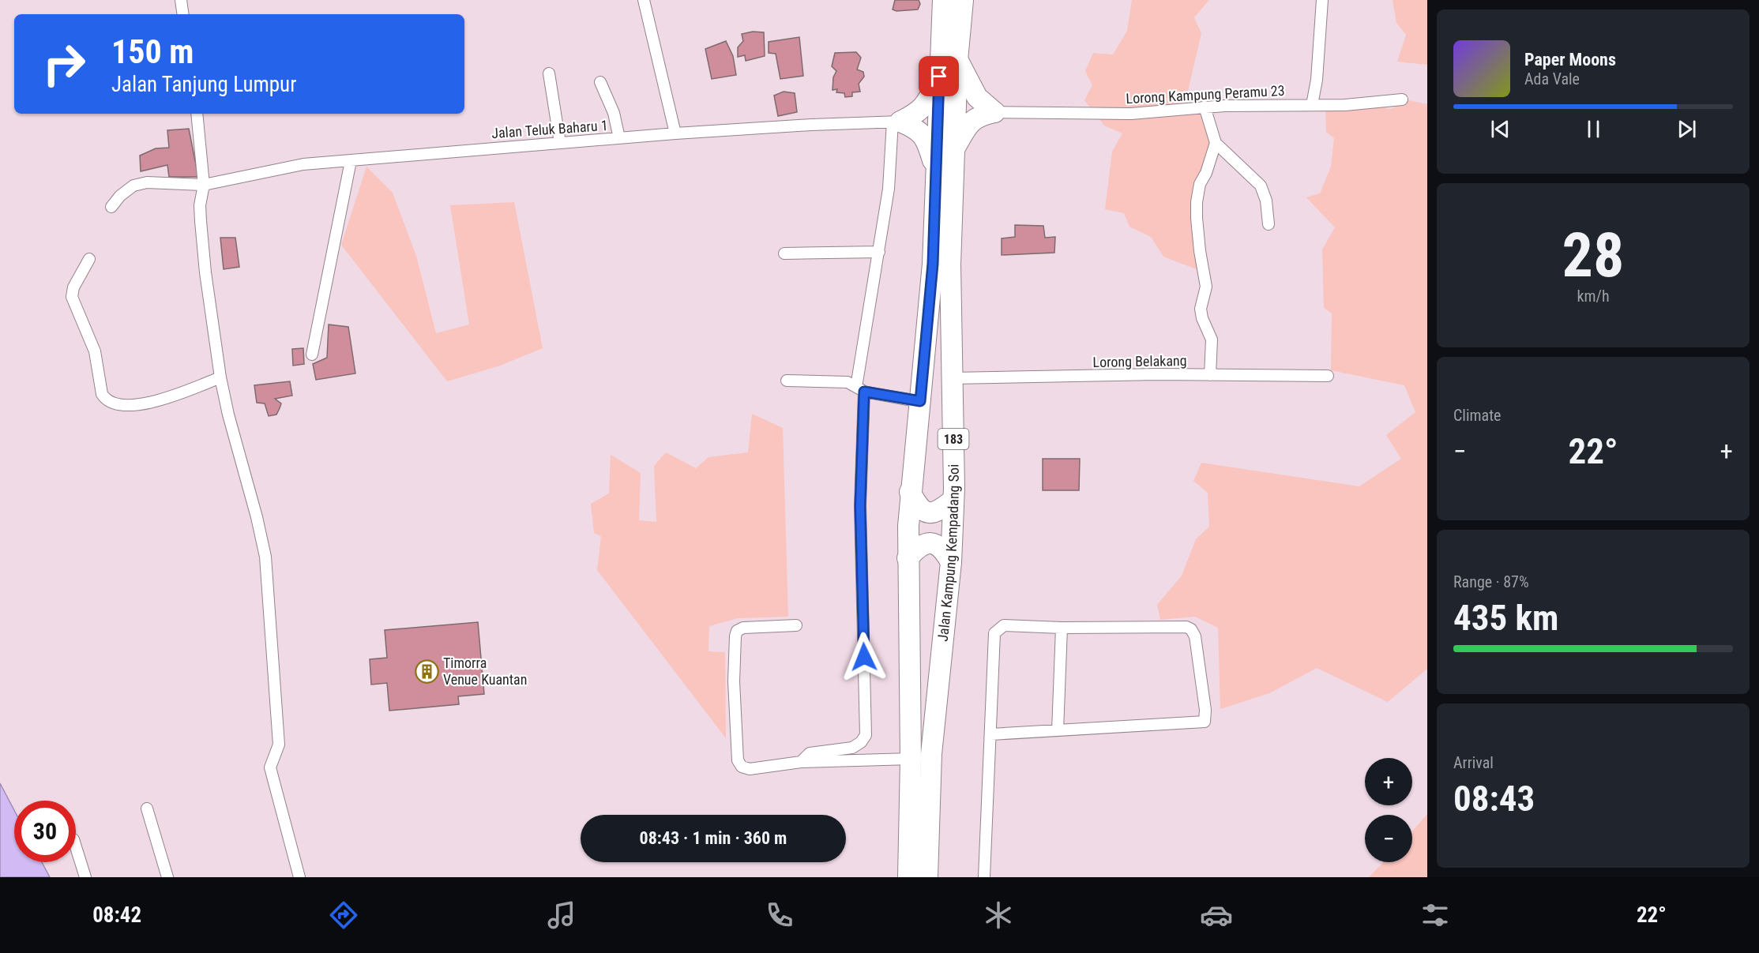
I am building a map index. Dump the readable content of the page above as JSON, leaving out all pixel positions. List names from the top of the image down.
{
  "streets": {
    "highway": ["183", "Jalan Kampung Kempadang Soi"],
    "street": ["Lorong Kampung Peramu 23", "Jalan Teluk Baharu 1", "Lorong Belakang"]
  },
  "crossings": [
    ["Lorong Belakang", "Jalan Kampung Kempadang Soi"]
  ],
  "places": {
    "building": ["Timorra Venue Kuantan"]
  },
  "page": {
    "turn": ["150 m", "Jalan Tanjung Lumpur"],
    "song": ["Paper Moons", "Ada Vale"],
    "tile": [
      ["28", "km/h"],
      "Climate",
      ["Range · 87%", "435 km"],
      ["Arrival", "08:43"]
    ],
    "heat": ["−", "22°", "+"],
    "map_buttons": ["+", "−"],
    "limit": "30",
    "trip": "08:43 · 1 min · 360 m",
    "tabs": ["08:42", "22°"]
  }
}
